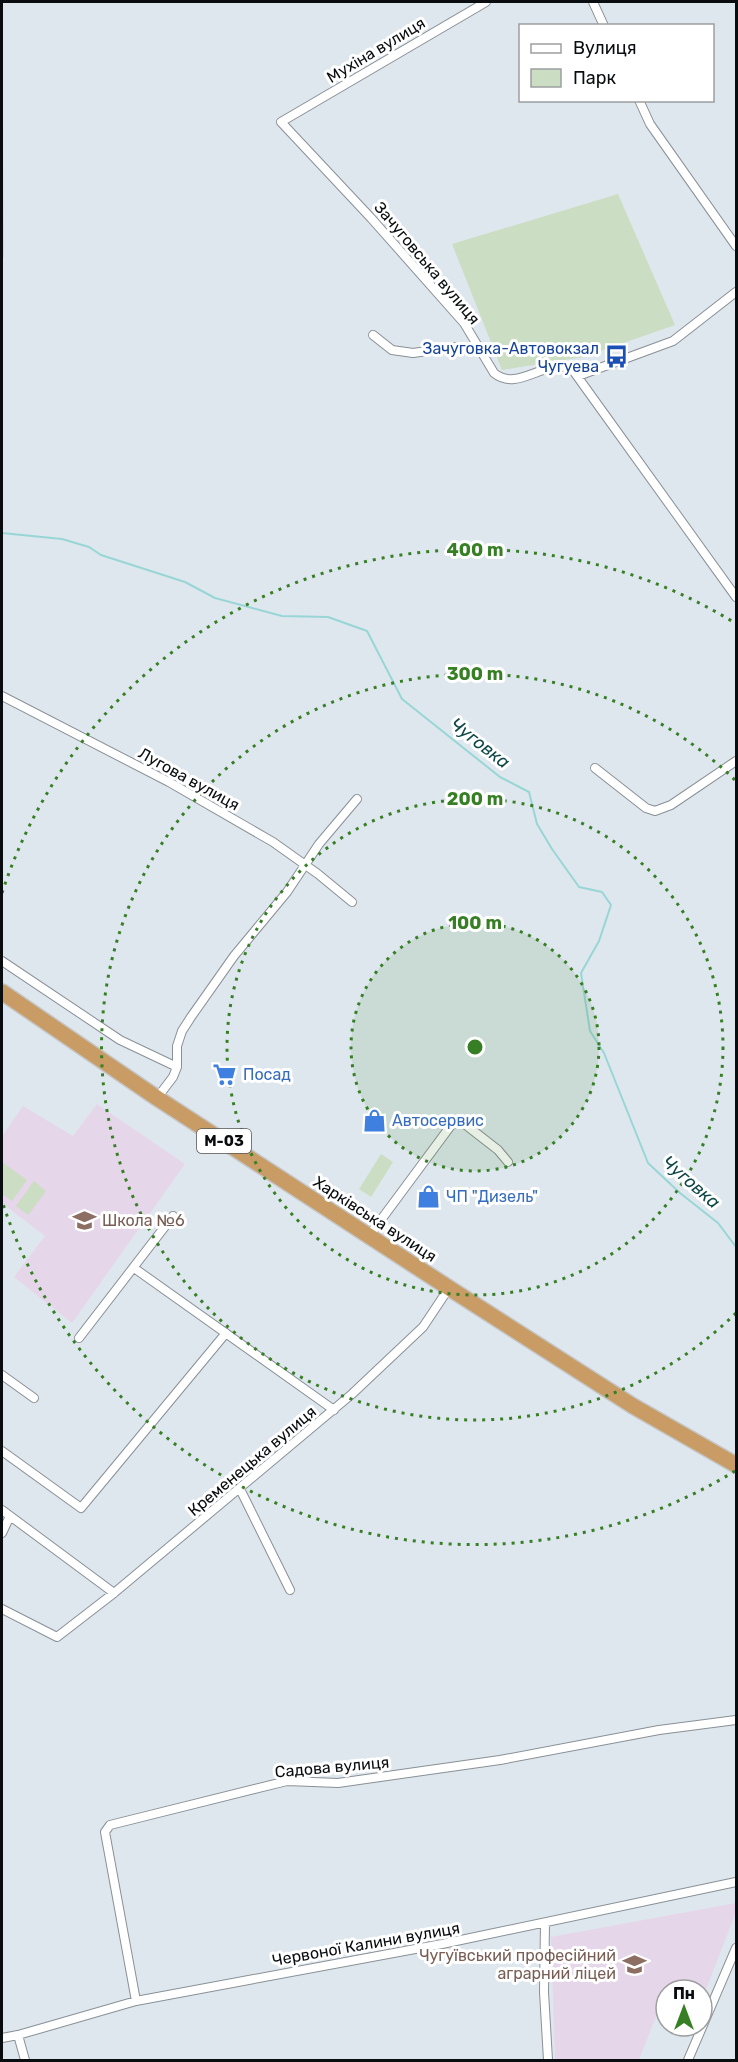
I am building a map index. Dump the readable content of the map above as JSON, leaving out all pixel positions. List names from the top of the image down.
{
  "streets": {
    "highway": ["М-03", "Харківська вулиця"],
    "street": [
      "Мухіна вулиця",
      "Зачуговська вулиця",
      "Лугова вулиця",
      "Кременецька вулиця",
      "Садова вулиця",
      "Червоної Калини вулиця"
    ]
  },
  "crossings": [
    ["Мухіна вулиця", "Зачуговська вулиця"],
    ["Харківська вулиця", "Кременецька вулиця"],
    ["Садова вулиця", "Червоної Калини вулиця"]
  ],
  "water": ["Чуговка"],
  "places": {
    "bus stop": ["Зачуговка-Автовокзал Чугуева"],
    "supermarket": ["Посад"],
    "shop": ["Автосервис", "ЧП \"Дизель\""],
    "school or university": ["Школа №6", "Чугуївський професійний аграрний ліцей"]
  },
  "legend": ["Вулиця", "Парк"],
  "north": "top",
  "rings": [
    "400 m",
    "300 m",
    "200 m",
    "100 m"
  ]
}
